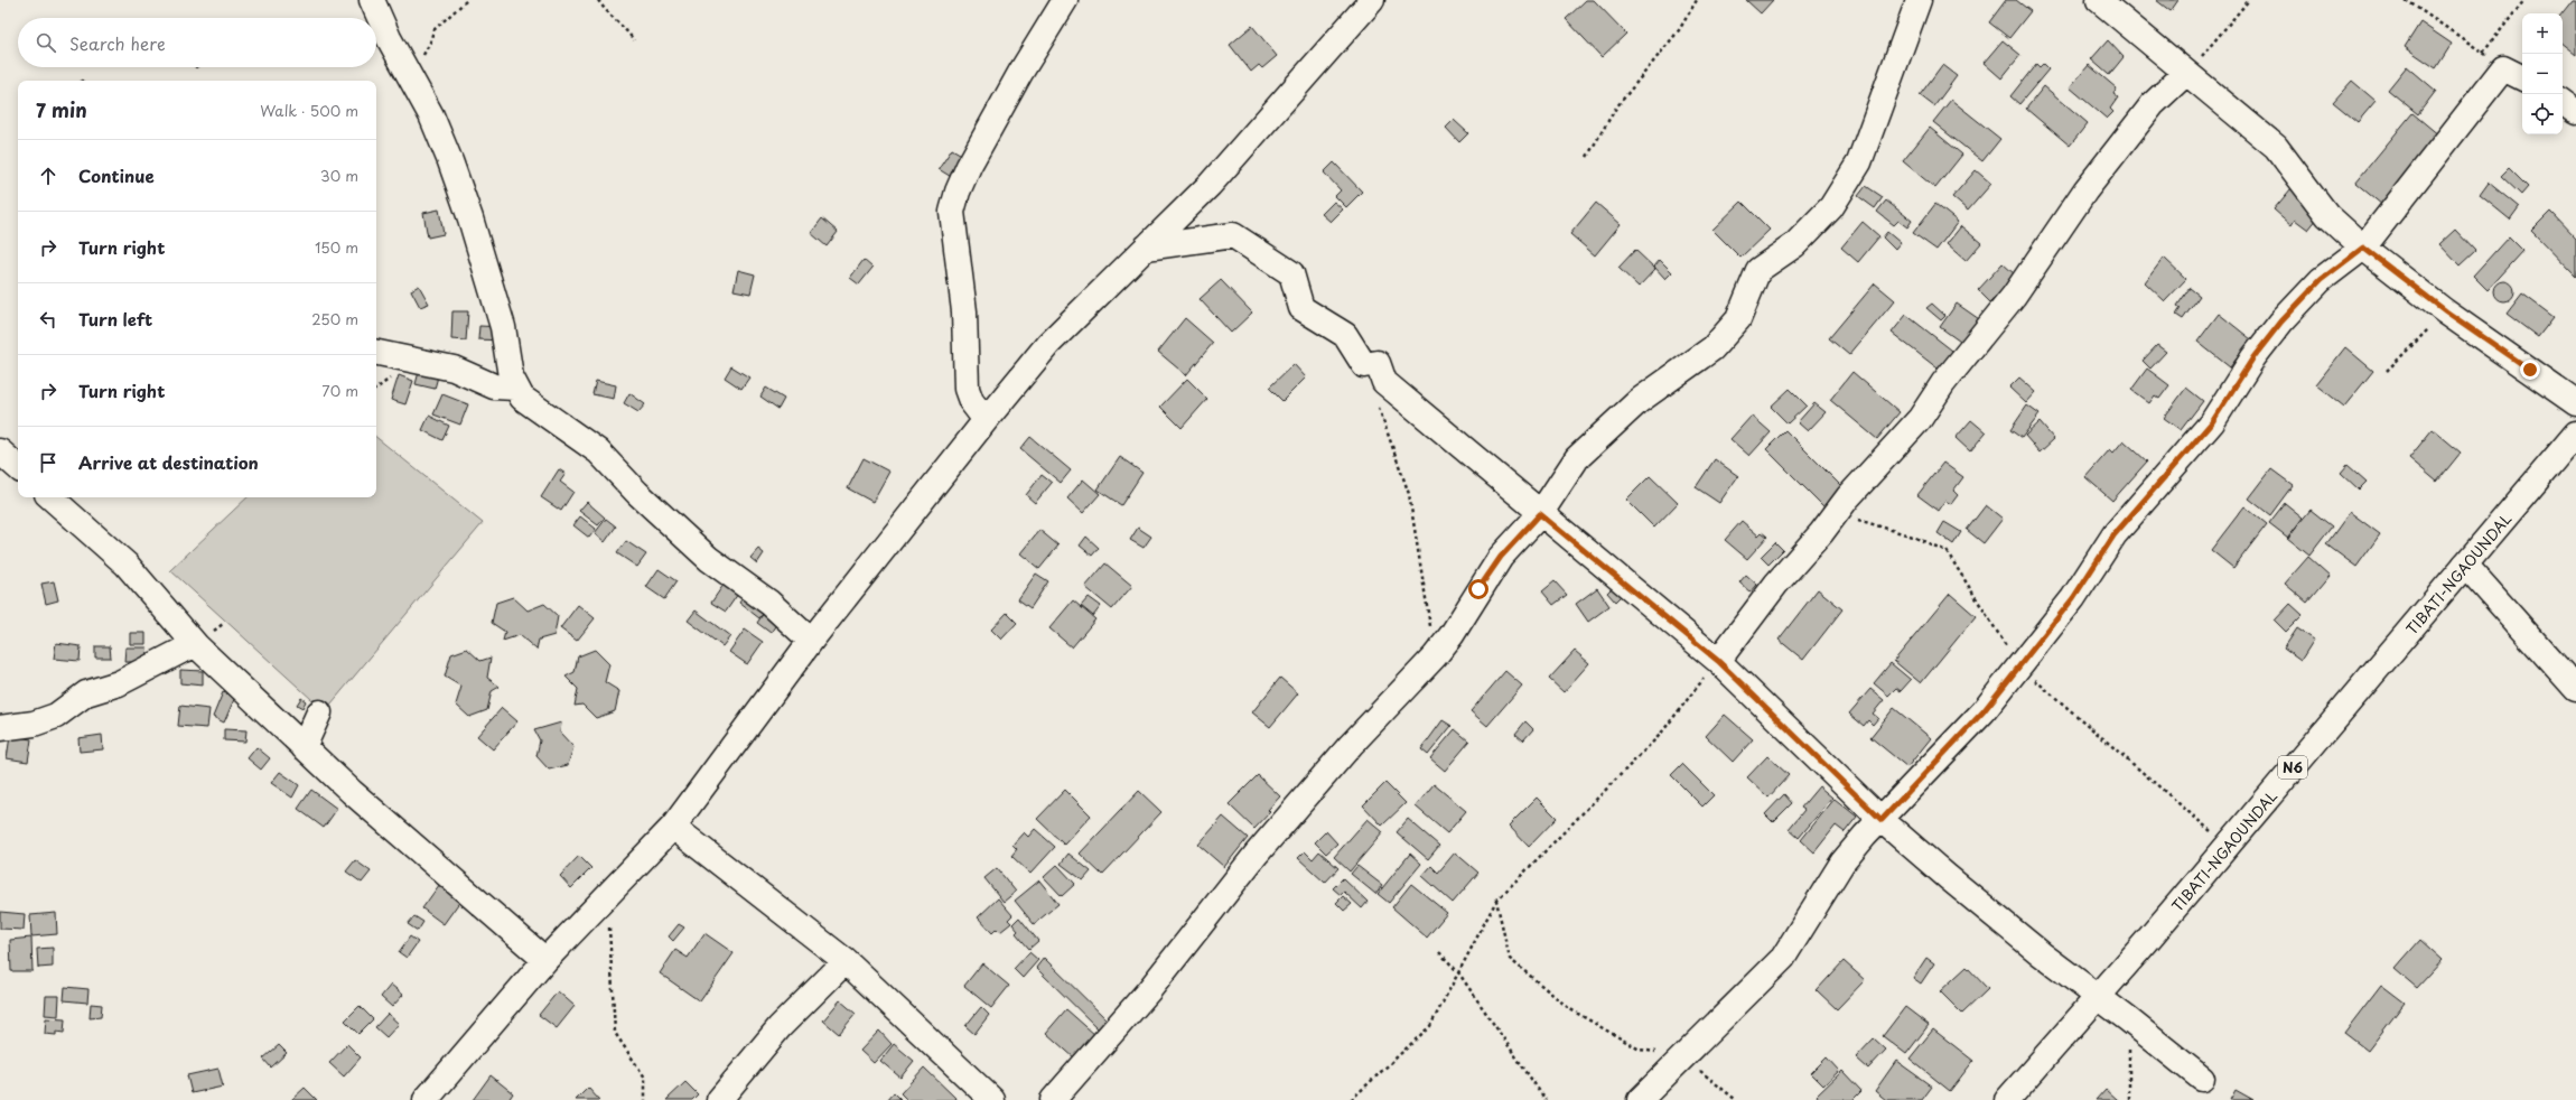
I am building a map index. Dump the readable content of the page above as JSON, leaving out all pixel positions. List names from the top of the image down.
{
  "streets": {
    "main road": ["TIBATI-NGAOUNDAL", "N6"]
  },
  "page": {
    "map_buttons": ["+", "−"],
    "search": "Search here",
    "heading": ["7 min", "Walk · 500 m"],
    "list": [
      ["Continue", "30 m"],
      ["Turn right", "150 m"],
      ["Turn left", "250 m"],
      ["Turn right", "70 m"],
      "Arrive at destination"
    ]
  }
}
